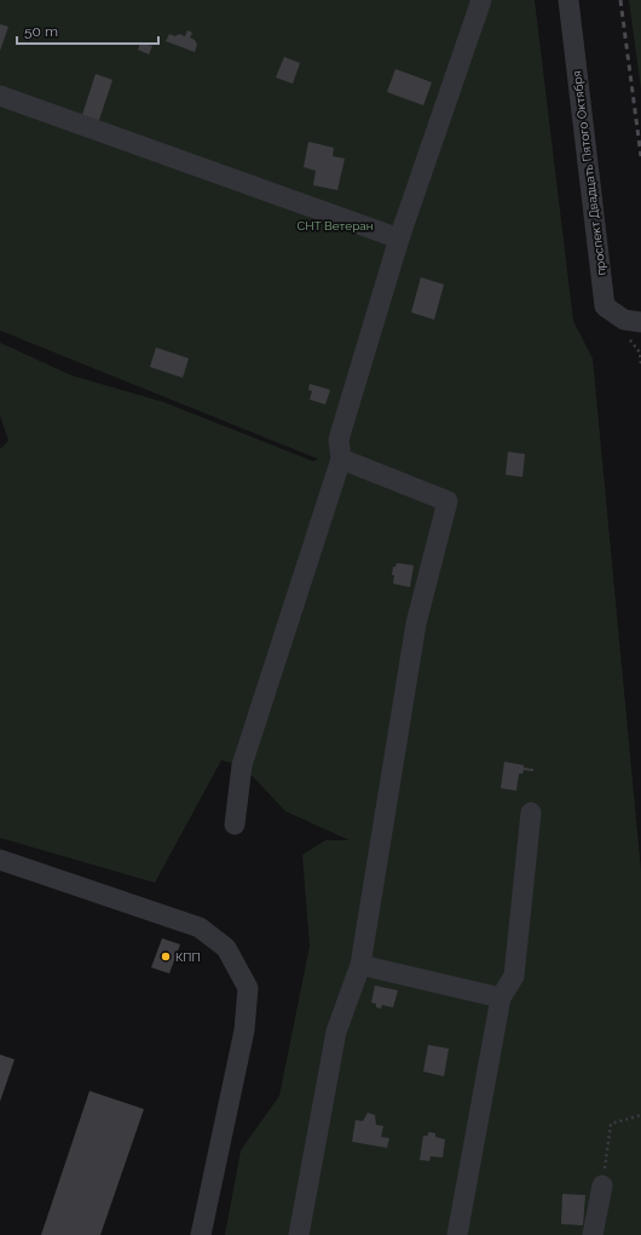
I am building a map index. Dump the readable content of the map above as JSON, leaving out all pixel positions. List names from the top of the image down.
{
  "streets": {
    "street": ["проспект Двадцать Пятого Октября"]
  },
  "parks": ["СНТ Ветеран"],
  "places": ["КПП"],
  "scale_bar": "50 m"
}
